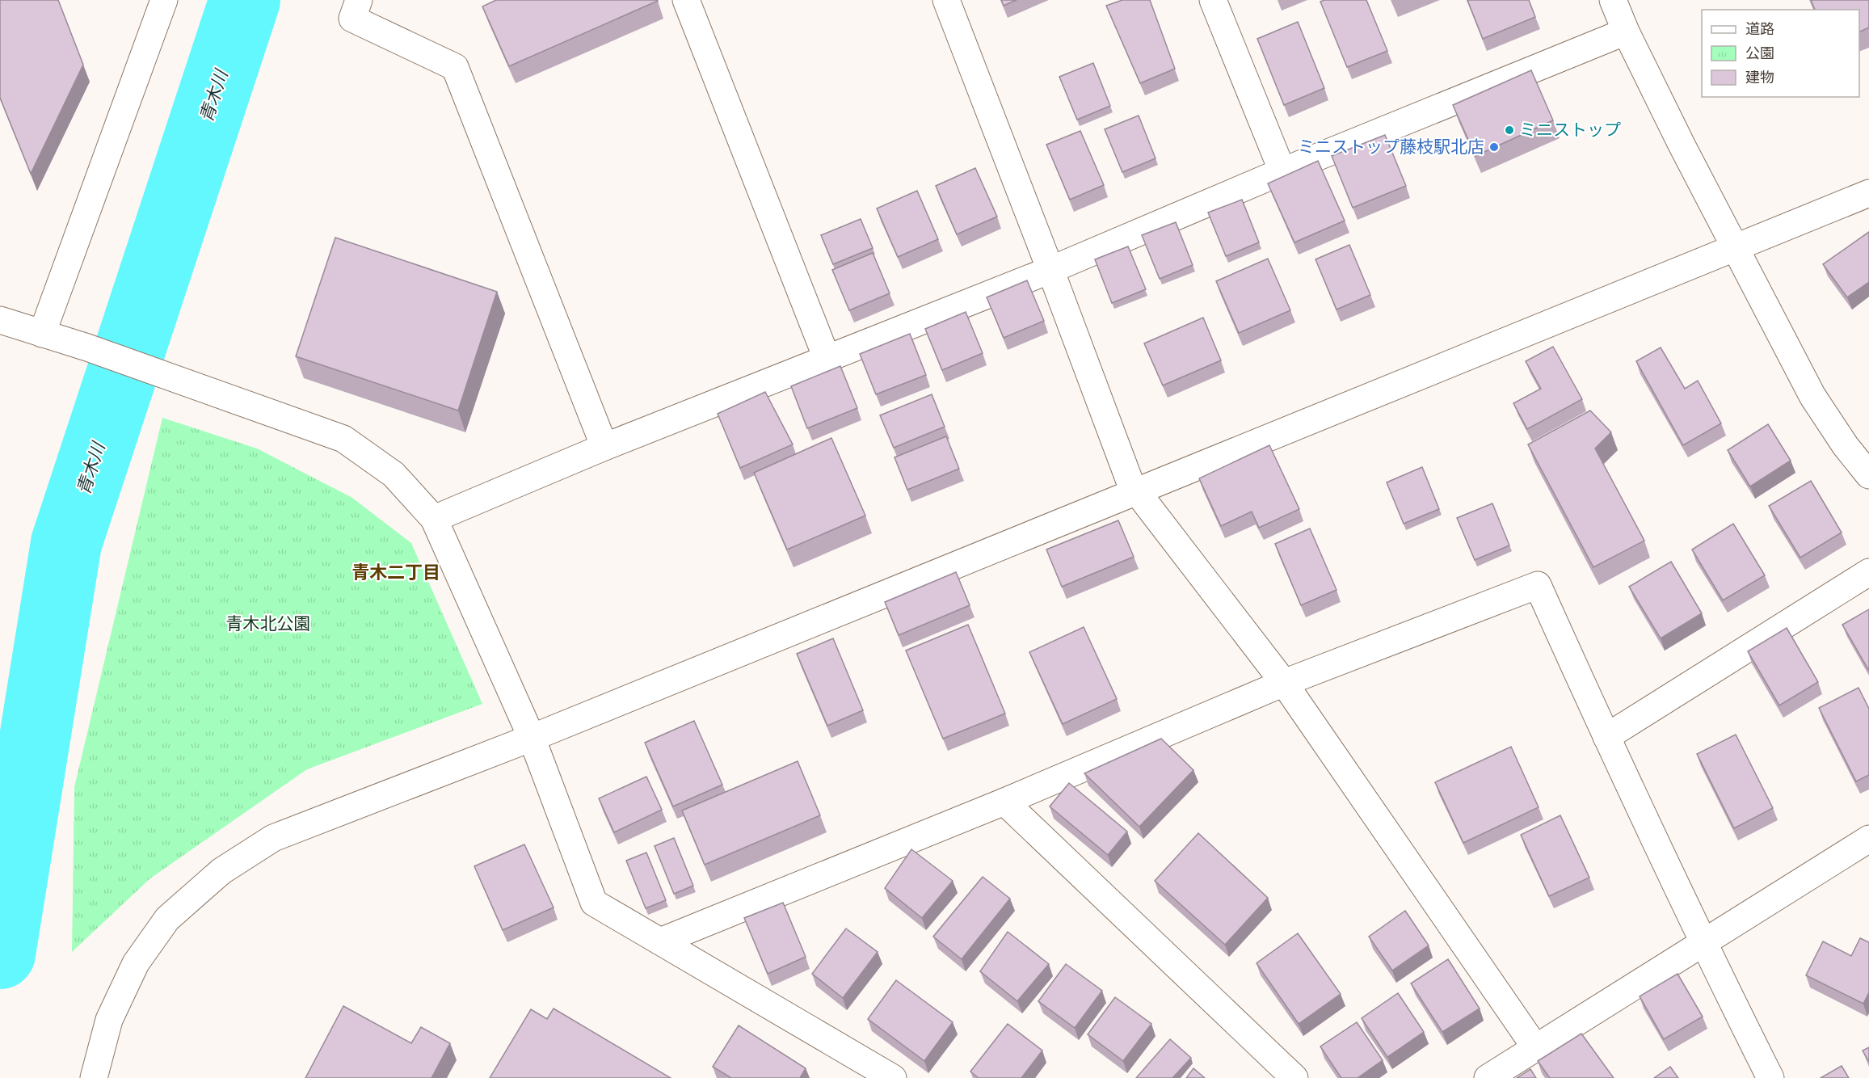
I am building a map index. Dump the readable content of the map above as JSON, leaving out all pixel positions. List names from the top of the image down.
{
  "districts": ["青木二丁目"],
  "water": ["青木川"],
  "parks": ["青木北公園"],
  "places": ["ミニストップ", "ミニストップ藤枝駅北店"],
  "legend": ["道路", "公園", "建物"]
}
